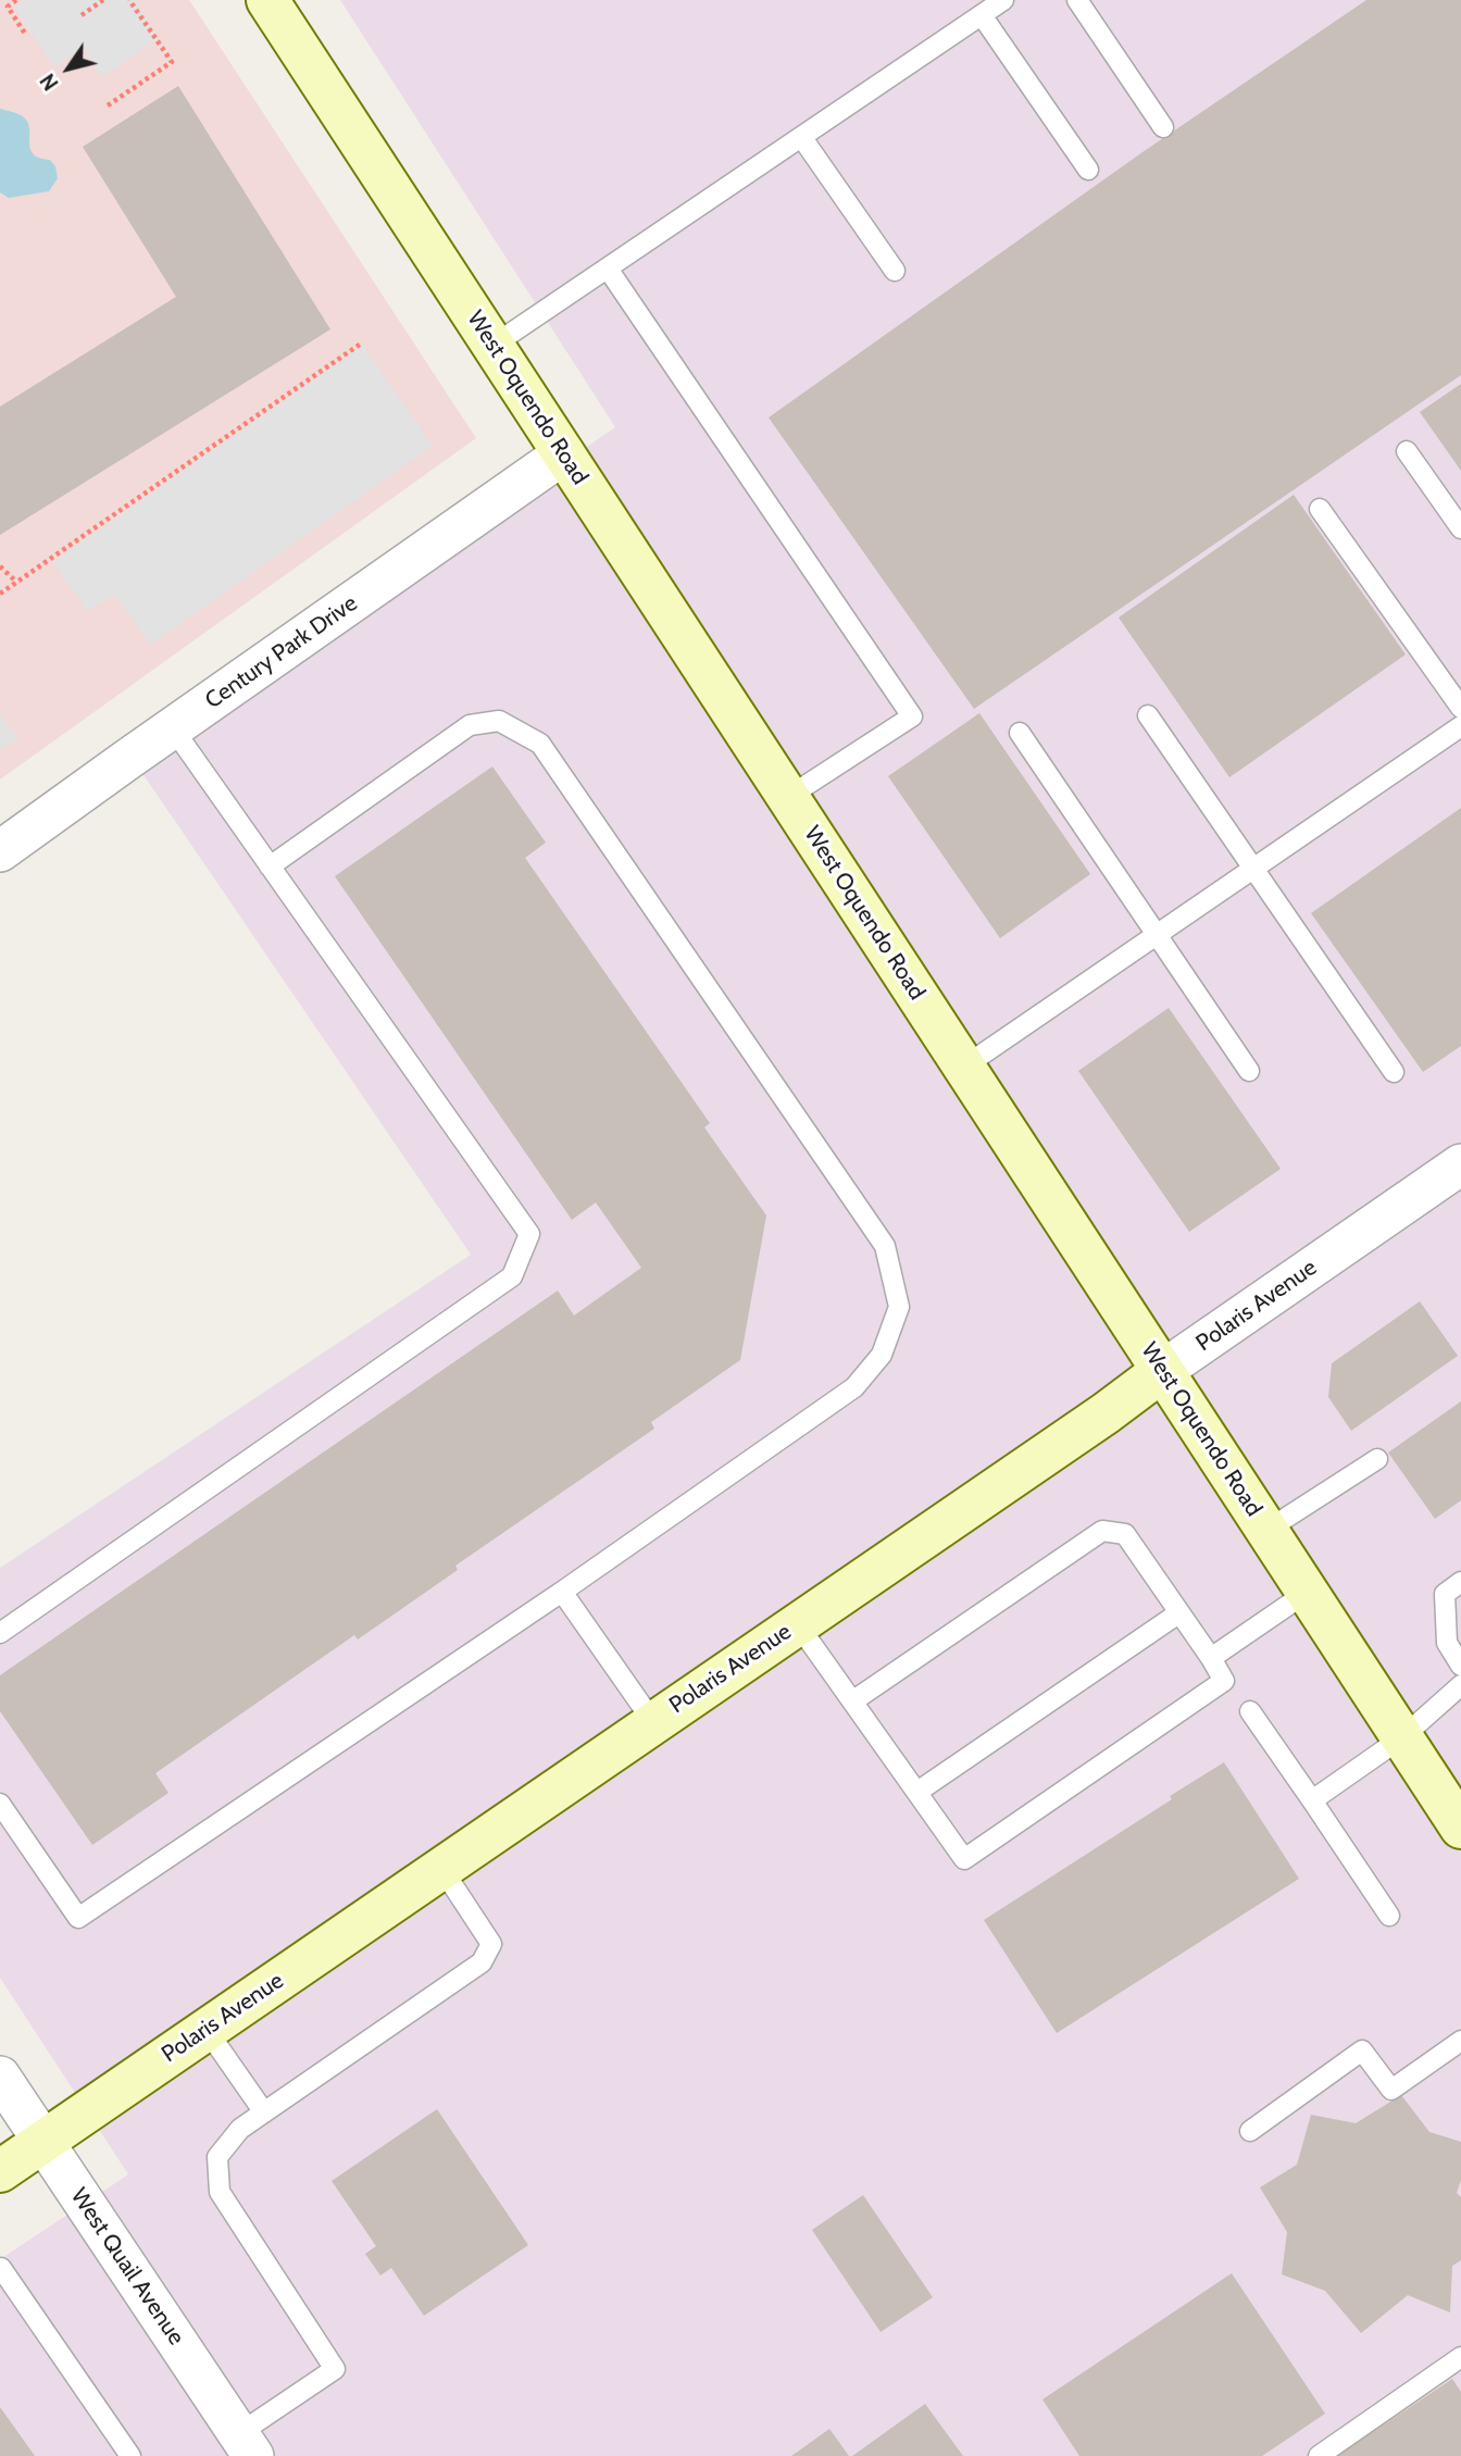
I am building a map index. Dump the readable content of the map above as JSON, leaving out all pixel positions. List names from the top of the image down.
{
  "streets": {
    "street": [
      "West Oquendo Road",
      "Century Park Drive",
      "Polaris Avenue",
      "West Quail Avenue"
    ]
  },
  "crossings": [
    ["West Oquendo Road", "Century Park Drive"],
    ["West Oquendo Road", "Polaris Avenue"],
    ["Polaris Avenue", "West Quail Avenue"]
  ],
  "north": "bottom left"
}
